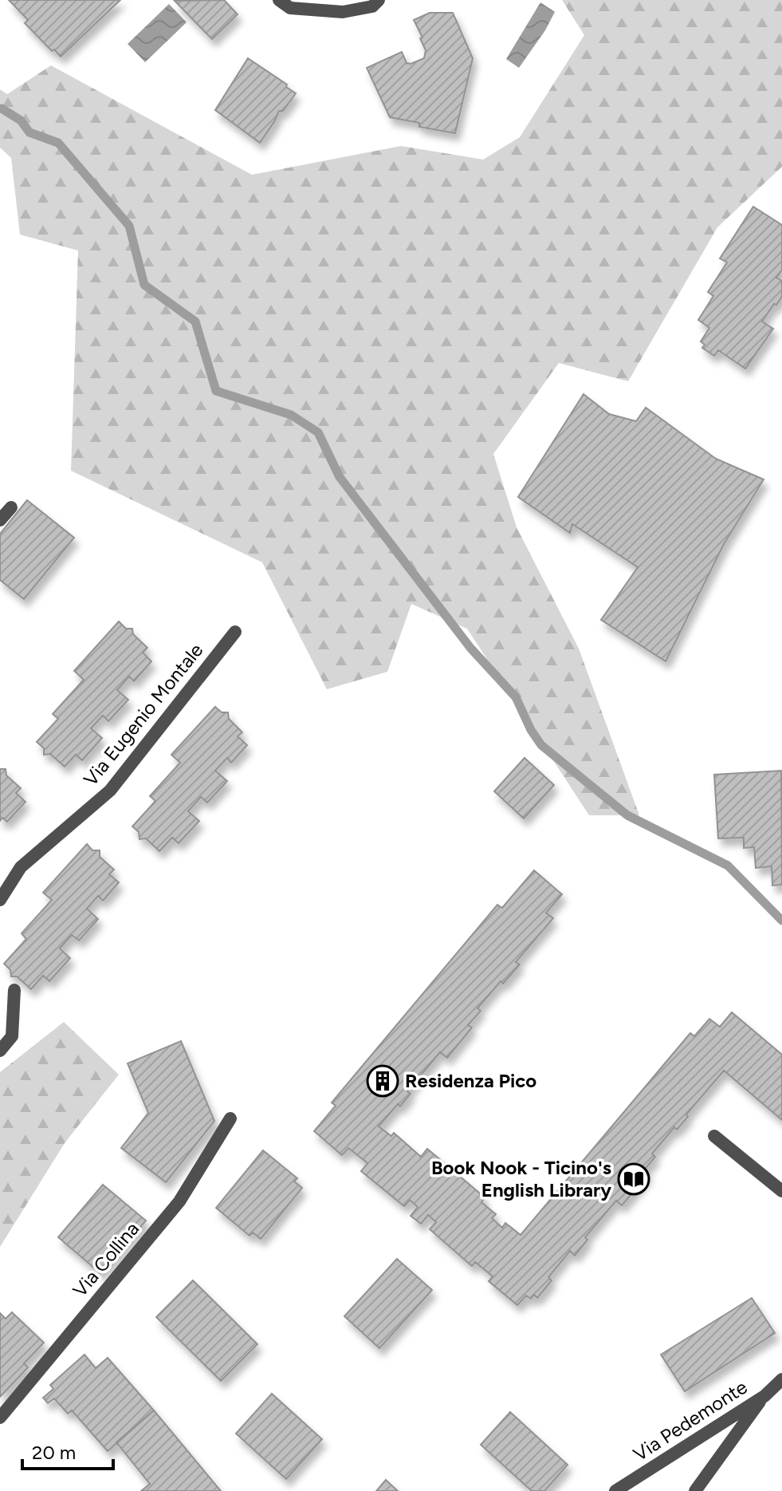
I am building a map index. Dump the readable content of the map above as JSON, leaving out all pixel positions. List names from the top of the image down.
{
  "streets": {
    "street": ["Via Eugenio Montale", "Via Collina", "Via Pedemonte"]
  },
  "places": {
    "building": ["Residenza Pico"],
    "library": ["Book Nook - Ticino's English Library"]
  },
  "scale_bar": "20 m"
}
